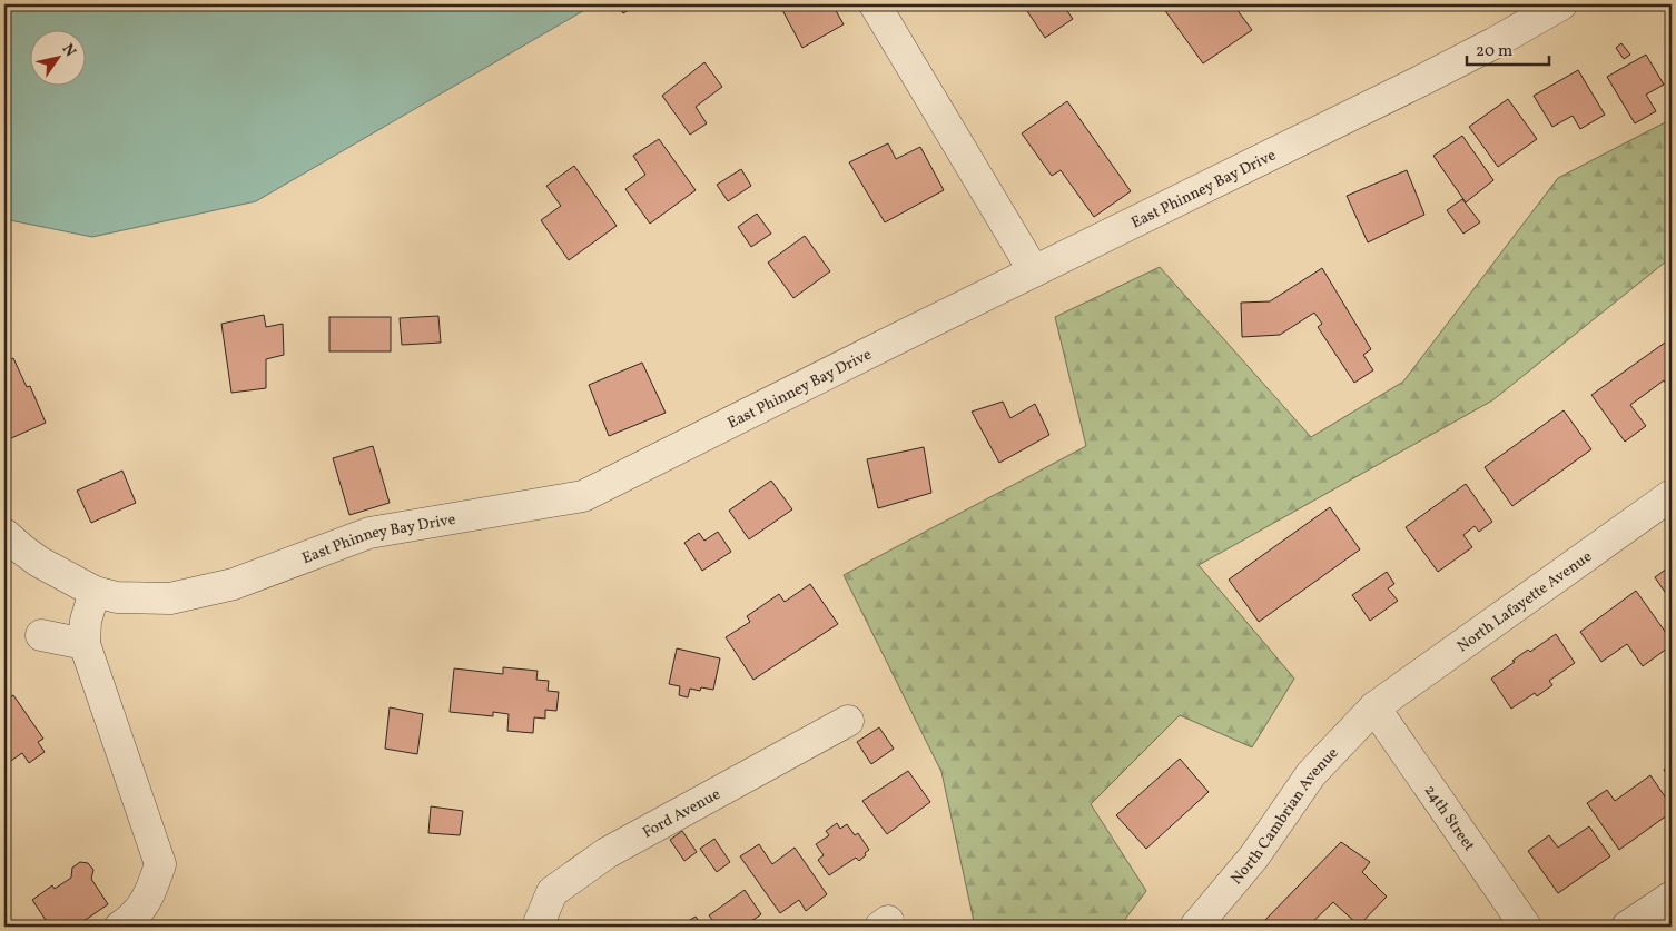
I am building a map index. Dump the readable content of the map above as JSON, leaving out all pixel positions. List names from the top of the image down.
{
  "streets": {
    "street": [
      "East Phinney Bay Drive",
      "North Lafayette Avenue",
      "Ford Avenue",
      "North Cambrian Avenue",
      "24th Street"
    ]
  },
  "crossings": [
    ["North Lafayette Avenue", "North Cambrian Avenue"],
    ["North Lafayette Avenue", "24th Street"],
    ["North Cambrian Avenue", "24th Street"]
  ],
  "scale_bar": "20 m",
  "north": "top right"
}
